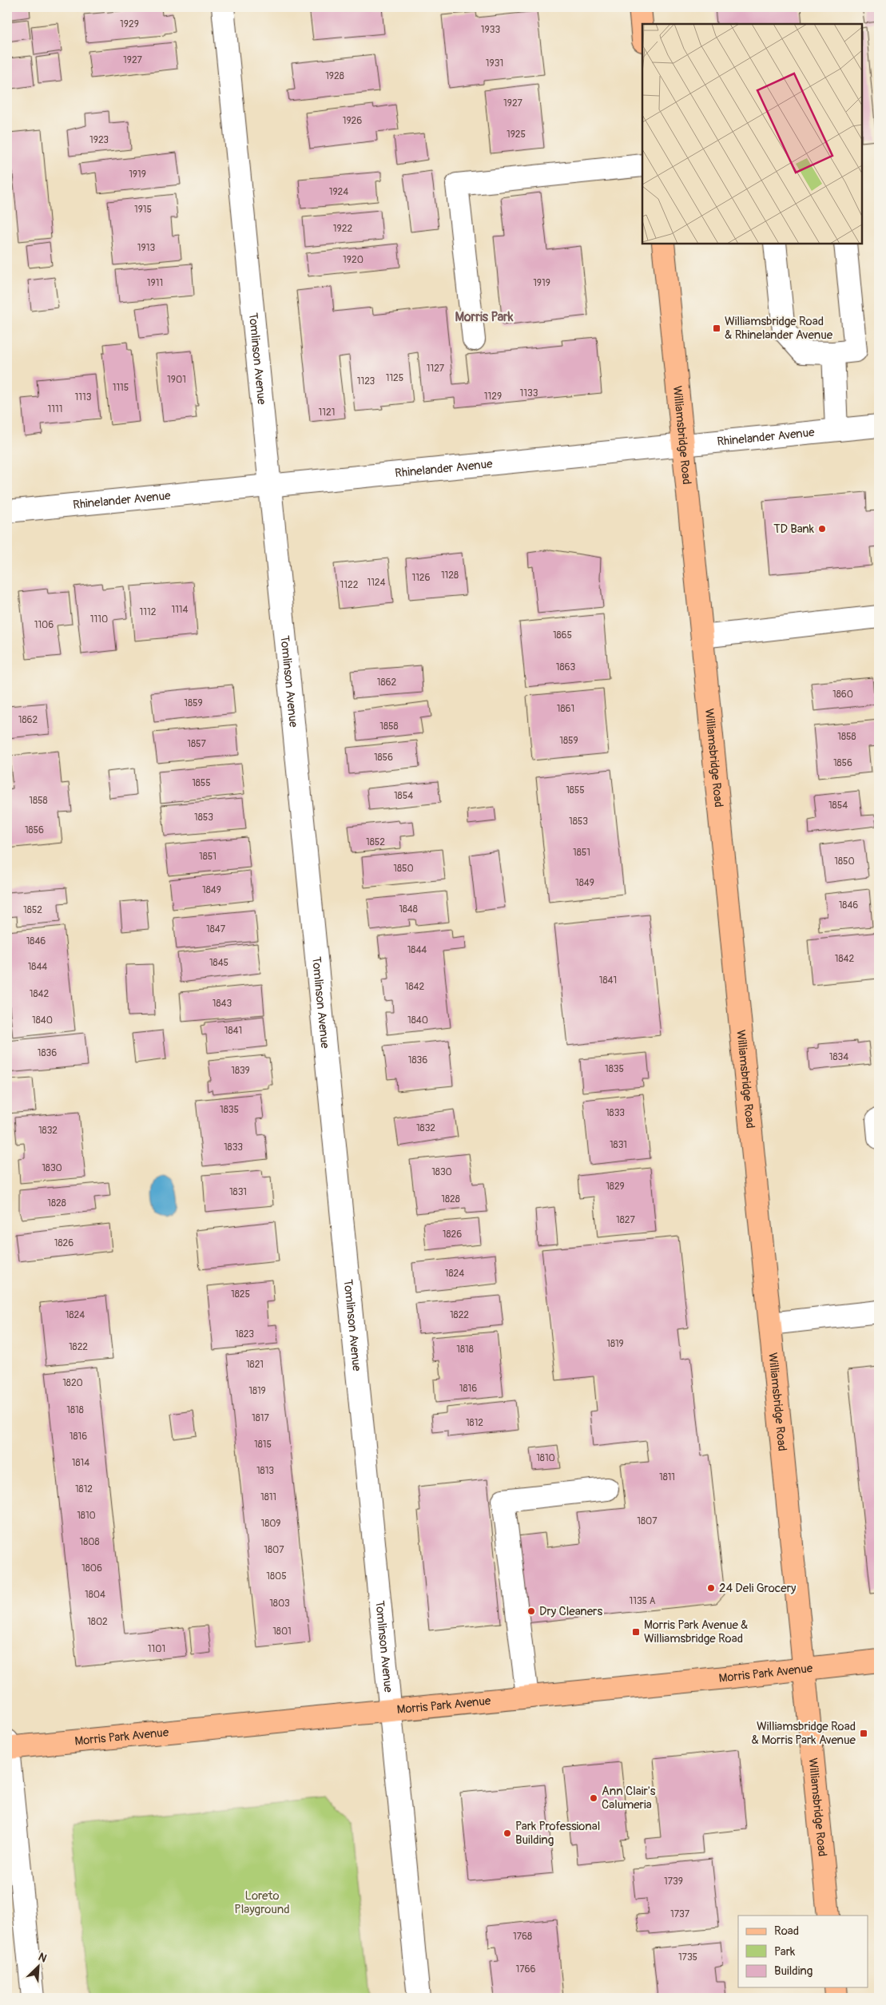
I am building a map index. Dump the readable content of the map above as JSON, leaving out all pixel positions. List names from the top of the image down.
{
  "streets": {
    "main road": ["Williamsbridge Road", "Morris Park Avenue"],
    "street": ["Tomlinson Avenue", "Rhinelander Avenue"]
  },
  "crossings": [
    ["Tomlinson Avenue", "Rhinelander Avenue"],
    ["Tomlinson Avenue", "Morris Park Avenue"],
    ["Williamsbridge Road", "Rhinelander Avenue"],
    ["Williamsbridge Road", "Morris Park Avenue"]
  ],
  "districts": ["Morris Park"],
  "parks": ["Loreto Playground"],
  "places": {
    "transit": ["Williamsbridge Road & Rhinelander Avenue", "Morris Park Avenue & Williamsbridge Road", "Williamsbridge Road & Morris Park Avenue"],
    "other": [
      "TD Bank",
      "24 Deli Grocery",
      "Dry Cleaners",
      "Ann Clair's Calumeria",
      "Park Professional Building"
    ]
  },
  "house_numbers": [
    "1929",
    "1933",
    "1927",
    "1931",
    "1928",
    "1927",
    "1926",
    "1925",
    "1923",
    "1919",
    "1924",
    "1915",
    "1922",
    "1913",
    "1920",
    "1911",
    "1919",
    "1127",
    "1125",
    "1901",
    "1123",
    "1115",
    "1133",
    "1129",
    "1113",
    "1111",
    "1121",
    "1128",
    "1126",
    "1124",
    "1122",
    "1114",
    "1112",
    "1110",
    "1106",
    "1865",
    "1863",
    "1862",
    "1860",
    "1859",
    "1861",
    "1862",
    "1858",
    "1858",
    "1859",
    "1857",
    "1856",
    "1856",
    "1855",
    "1855",
    "1854",
    "1858",
    "1854",
    "1853",
    "1853",
    "1856",
    "1852",
    "1851",
    "1851",
    "1850",
    "1850",
    "1849",
    "1849",
    "1846",
    "1848",
    "1852",
    "1847",
    "1846",
    "1844",
    "1842",
    "1845",
    "1844",
    "1841",
    "1842",
    "1842",
    "1843",
    "1840",
    "1840",
    "1841",
    "1836",
    "1834",
    "1836",
    "1835",
    "1839",
    "1835",
    "1833",
    "1832",
    "1832",
    "1831",
    "1833",
    "1830",
    "1830",
    "1829",
    "1831",
    "1828",
    "1828",
    "1827",
    "1826",
    "1826",
    "1824",
    "1825",
    "1824",
    "1822",
    "1823",
    "1819",
    "1822",
    "1818",
    "1821",
    "1820",
    "1816",
    "1819",
    "1818",
    "1817",
    "1812",
    "1816",
    "1815",
    "1810",
    "1814",
    "1813",
    "1811",
    "1812",
    "1811",
    "1810",
    "1807",
    "1809",
    "1808",
    "1807",
    "1806",
    "1805",
    "1804",
    "1135 A",
    "1803",
    "1802",
    "1801",
    "1101",
    "1739",
    "1737",
    "1768",
    "1735",
    "1766"
  ],
  "legend": ["Road", "Park", "Building"],
  "north": "top right"
}
